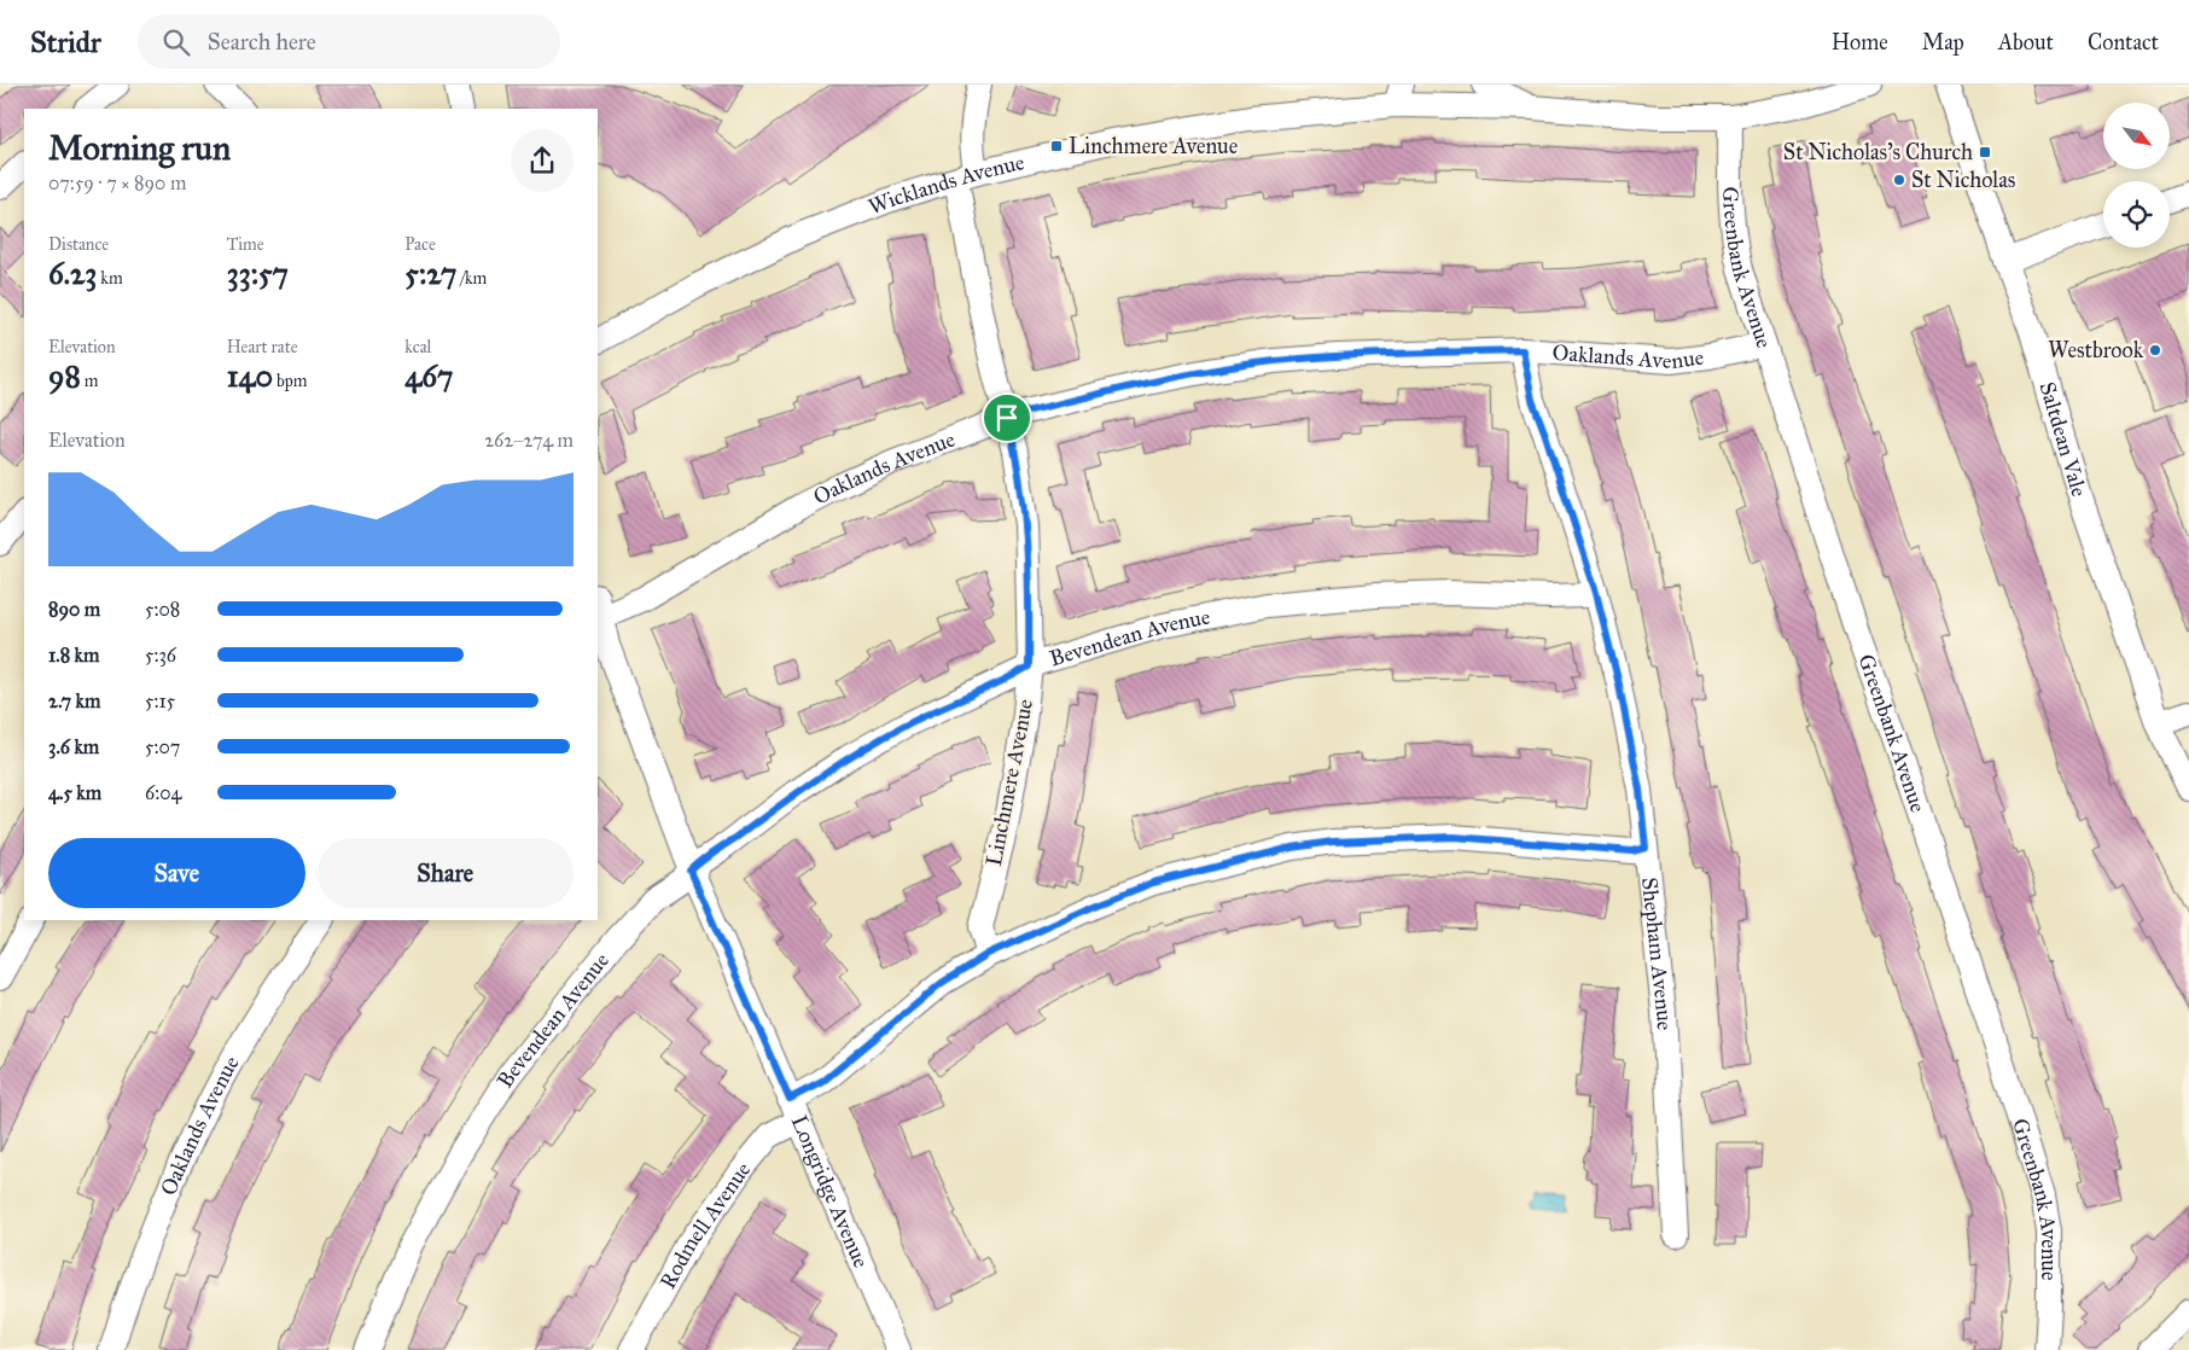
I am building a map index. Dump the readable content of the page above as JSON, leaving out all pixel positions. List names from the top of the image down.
{
  "streets": {
    "street": [
      "Wicklands Avenue",
      "Greenbank Avenue",
      "Oaklands Avenue",
      "Saltdean Vale",
      "Bevendean Avenue",
      "Linchmere Avenue",
      "Shepham Avenue",
      "Longridge Avenue",
      "Rodmell Avenue"
    ]
  },
  "crossings": [
    ["Wicklands Avenue", "Greenbank Avenue"],
    ["Wicklands Avenue", "Linchmere Avenue"],
    ["Greenbank Avenue", "Oaklands Avenue"],
    ["Oaklands Avenue", "Linchmere Avenue"],
    ["Oaklands Avenue", "Shepham Avenue"],
    ["Oaklands Avenue", "Longridge Avenue"],
    ["Bevendean Avenue", "Linchmere Avenue"],
    ["Bevendean Avenue", "Shepham Avenue"],
    ["Bevendean Avenue", "Longridge Avenue"],
    ["Linchmere Avenue", "Rodmell Avenue"],
    ["Shepham Avenue", "Rodmell Avenue"],
    ["Longridge Avenue", "Rodmell Avenue"]
  ],
  "places": {
    "transit": ["Linchmere Avenue", "St Nicholas's Church"],
    "other": ["St Nicholas", "Westbrook"]
  },
  "north": "bottom right",
  "page": {
    "header": "Stridr",
    "search": "Search here",
    "nav": [
      "Home",
      "Map",
      "About",
      "Contact"
    ],
    "heading": ["Morning run", "07:59 · 7 × 890 m"],
    "stats": [
      ["Distance", "6.23 km"],
      ["Time", "33:57"],
      ["Pace", "5:27 /km"],
      ["Elevation", "98 m"],
      ["Heart rate", "140 bpm"],
      ["kcal", "467"]
    ],
    "chart": ["Elevation", "262–274 m"],
    "list": [
      {
        "name": "890 m",
        "note": "5:08"
      },
      {
        "name": "1.8 km",
        "note": "5:36"
      },
      {
        "name": "2.7 km",
        "note": "5:15"
      },
      {
        "name": "3.6 km",
        "note": "5:07"
      },
      {
        "name": "4.5 km",
        "note": "6:04"
      }
    ],
    "buttons": ["Save", "Share"]
  }
}
